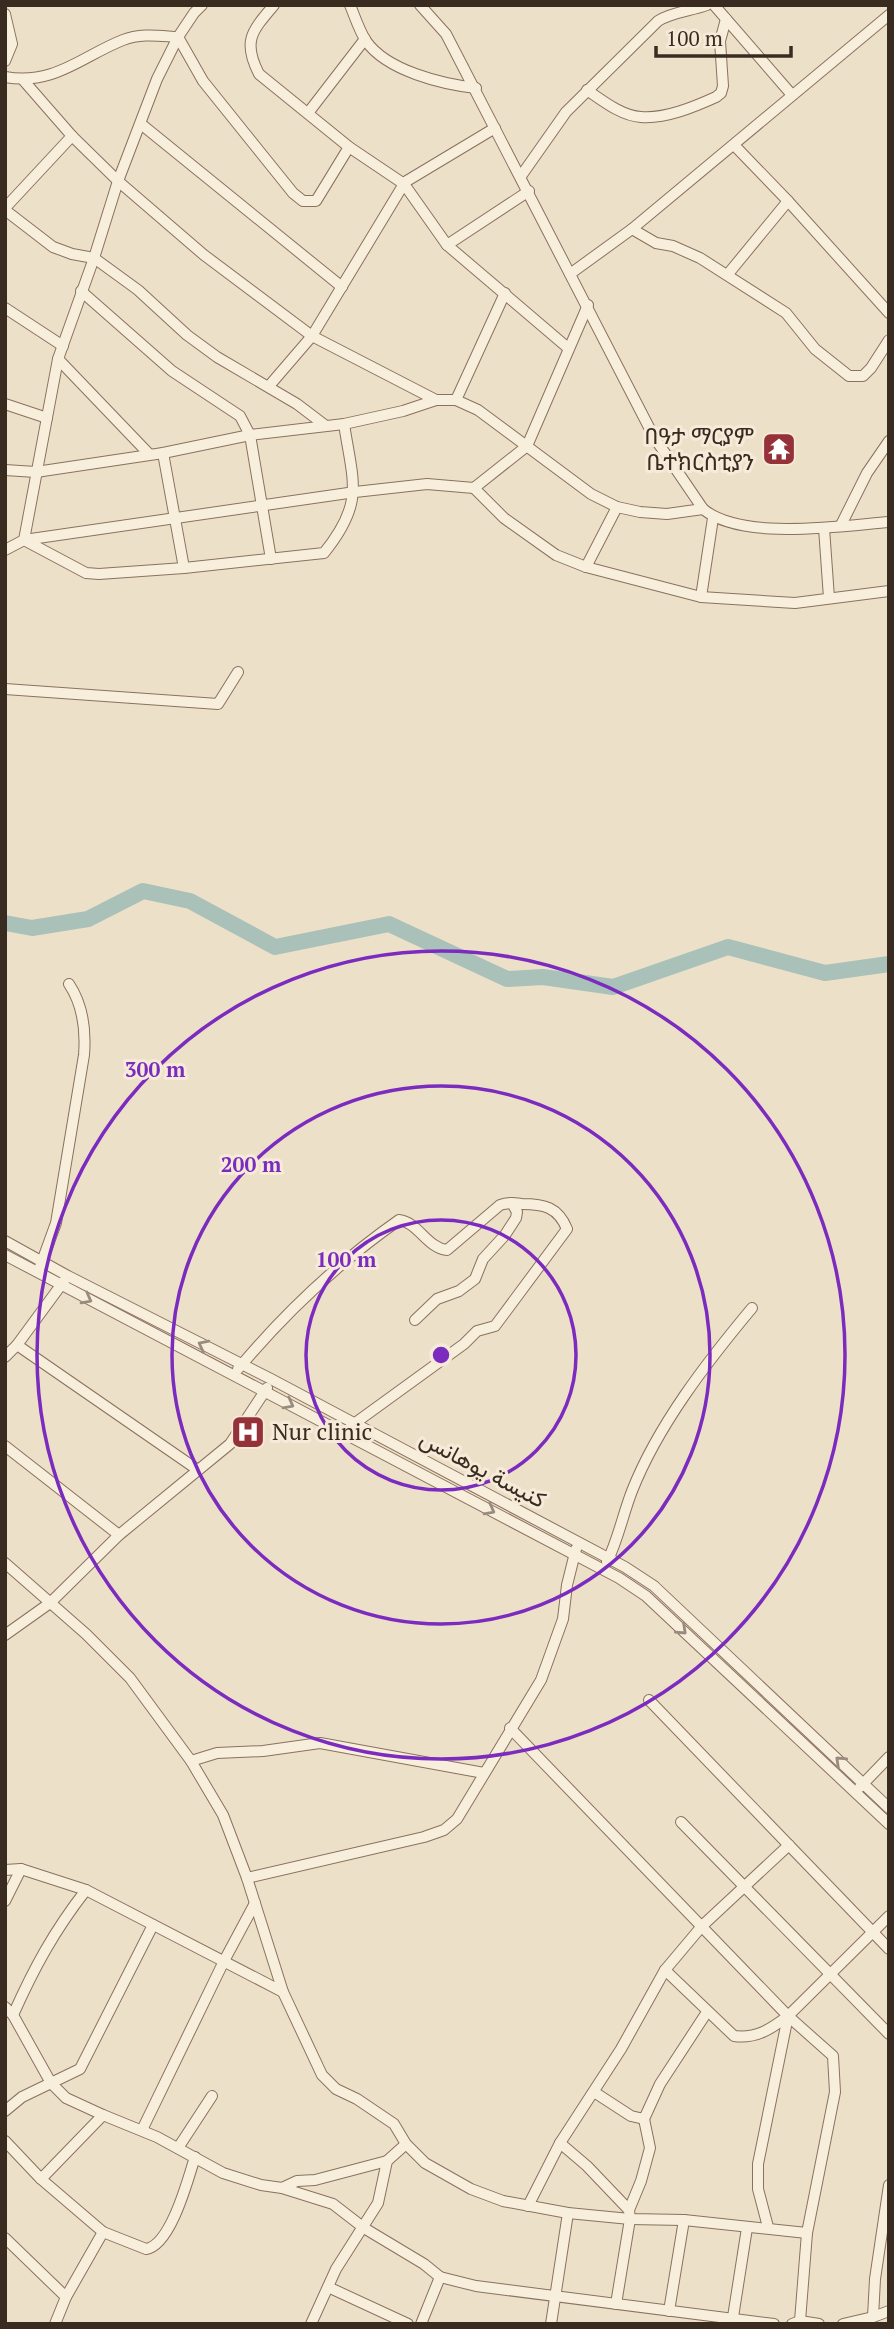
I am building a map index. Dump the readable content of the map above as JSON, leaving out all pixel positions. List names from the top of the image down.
{
  "streets": {
    "street": ["كنيسة يوهانس"]
  },
  "places": {
    "temple": ["በዓታ ማርያም ቤተክርስቲያን"],
    "hospital": ["Nur clinic"]
  },
  "scale_bar": "100 m",
  "rings": ["300 m", "200 m", "100 m"]
}
